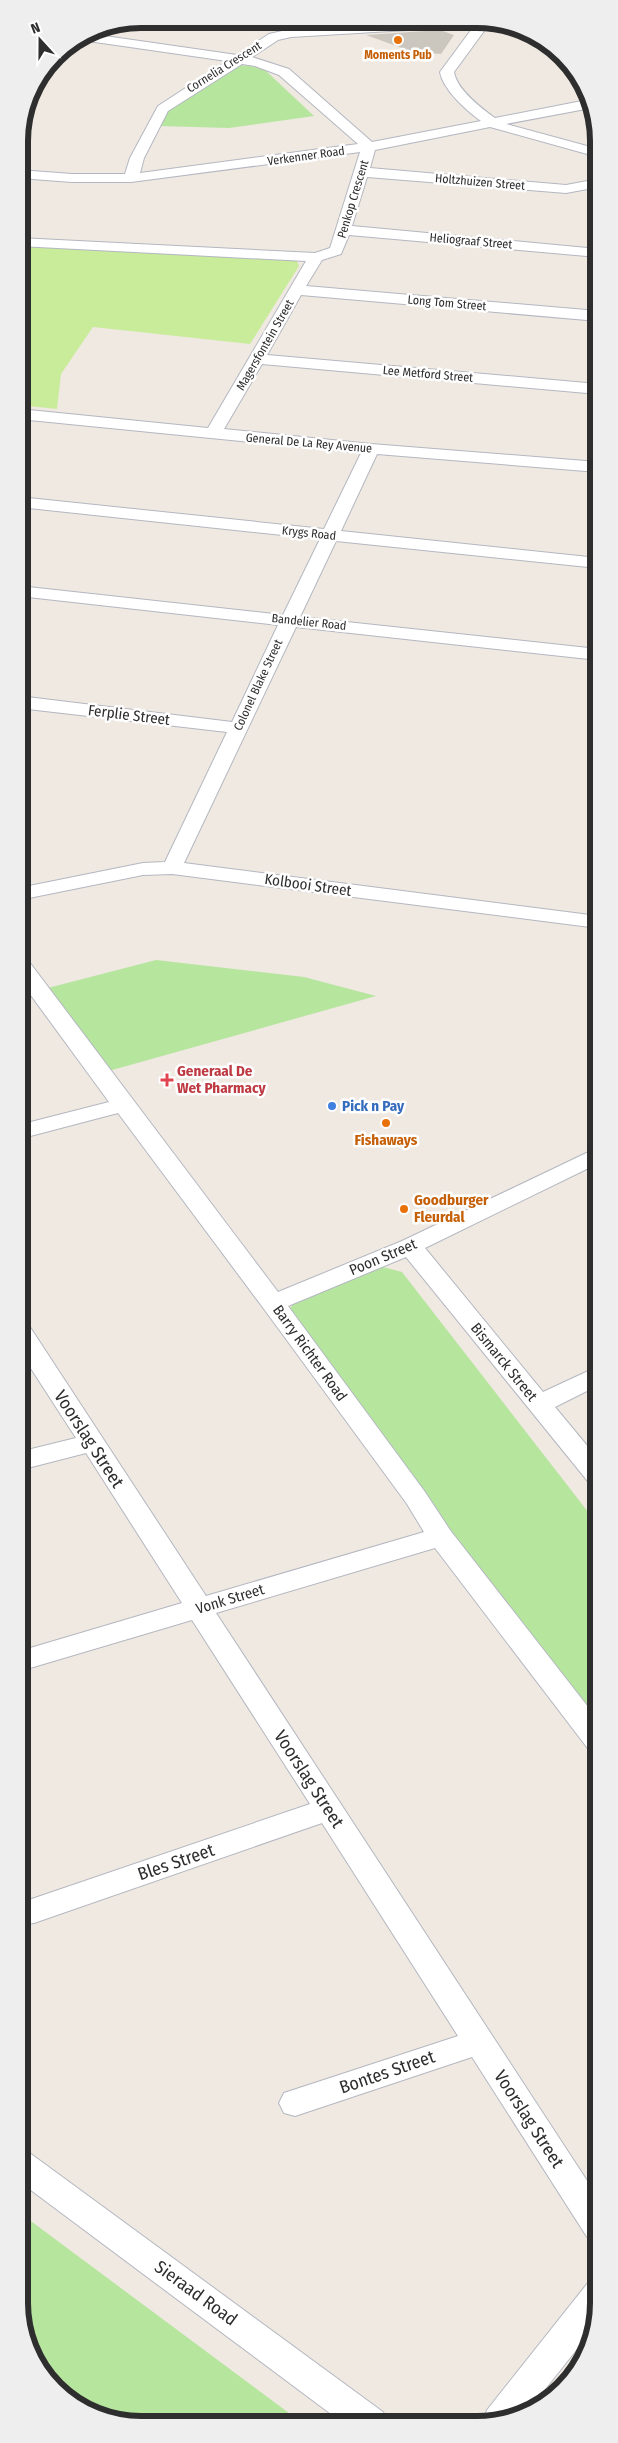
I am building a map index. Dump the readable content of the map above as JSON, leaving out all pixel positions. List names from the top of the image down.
{
  "streets": {
    "street": [
      "Cornelia Crescent",
      "Verkenner Road",
      "Holtzhuizen Street",
      "Penkop Crescent",
      "Heliograaf Street",
      "Long Tom Street",
      "Magersfontein Street",
      "Lee Metford Street",
      "General De La Rey Avenue",
      "Krygs Road",
      "Bandelier Road",
      "Colonel Blake Street",
      "Ferplie Street",
      "Kolbooi Street",
      "Poon Street",
      "Barry Richter Road",
      "Bismarck Street",
      "Voorslag Street",
      "Vonk Street",
      "Bles Street",
      "Bontes Street",
      "Sieraad Road"
    ]
  },
  "crossings": [
    ["Cornelia Crescent", "Verkenner Road"],
    ["Cornelia Crescent", "Penkop Crescent"],
    ["Verkenner Road", "Penkop Crescent"],
    ["Holtzhuizen Street", "Penkop Crescent"],
    ["Penkop Crescent", "Heliograaf Street"],
    ["Penkop Crescent", "Magersfontein Street"],
    ["Long Tom Street", "Magersfontein Street"],
    ["Magersfontein Street", "Lee Metford Street"],
    ["Magersfontein Street", "General De La Rey Avenue"],
    ["General De La Rey Avenue", "Colonel Blake Street"],
    ["Krygs Road", "Colonel Blake Street"],
    ["Bandelier Road", "Colonel Blake Street"],
    ["Colonel Blake Street", "Ferplie Street"],
    ["Colonel Blake Street", "Kolbooi Street"],
    ["Poon Street", "Barry Richter Road"],
    ["Poon Street", "Bismarck Street"],
    ["Barry Richter Road", "Vonk Street"],
    ["Voorslag Street", "Vonk Street"],
    ["Voorslag Street", "Bles Street"],
    ["Voorslag Street", "Bontes Street"]
  ],
  "places": {
    "other": [
      "Moments Pub",
      "Pick n Pay",
      "Fishaways",
      "Goodburger Fleurdal"
    ],
    "health": ["Generaal De Wet Pharmacy"]
  },
  "north": "top"
}
